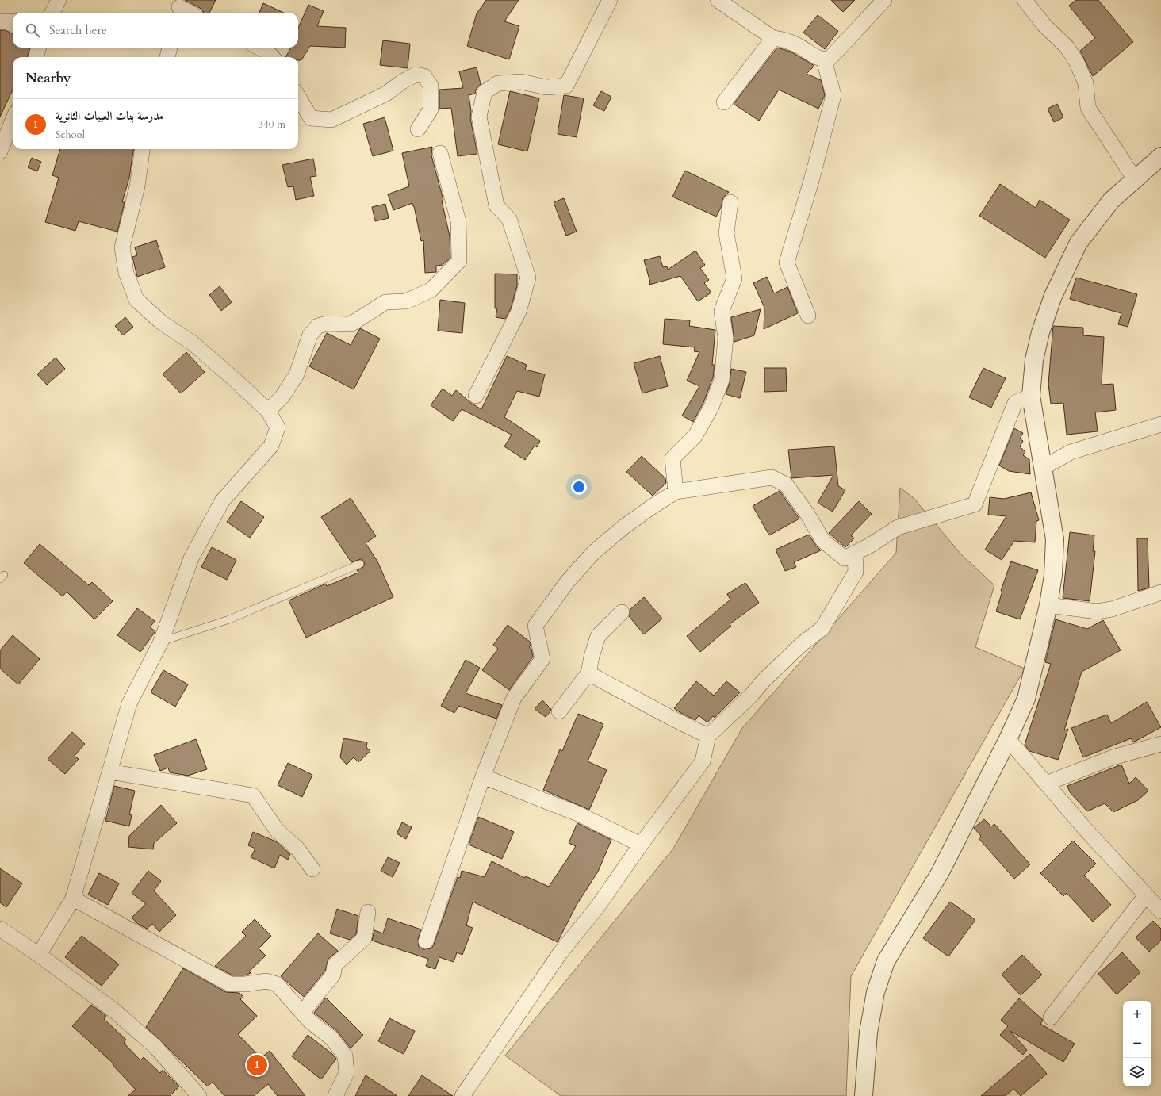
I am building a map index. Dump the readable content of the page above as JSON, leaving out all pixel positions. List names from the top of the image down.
{
  "page": {
    "search": "Search here",
    "heading": "Nearby",
    "list": [
      {
        "mark": "1",
        "name": "مدرسة بنات العبيات الثانوية",
        "note": "School",
        "value": "340 m"
      }
    ],
    "map_buttons": ["+", "−"],
    "pins": "1"
  }
}
